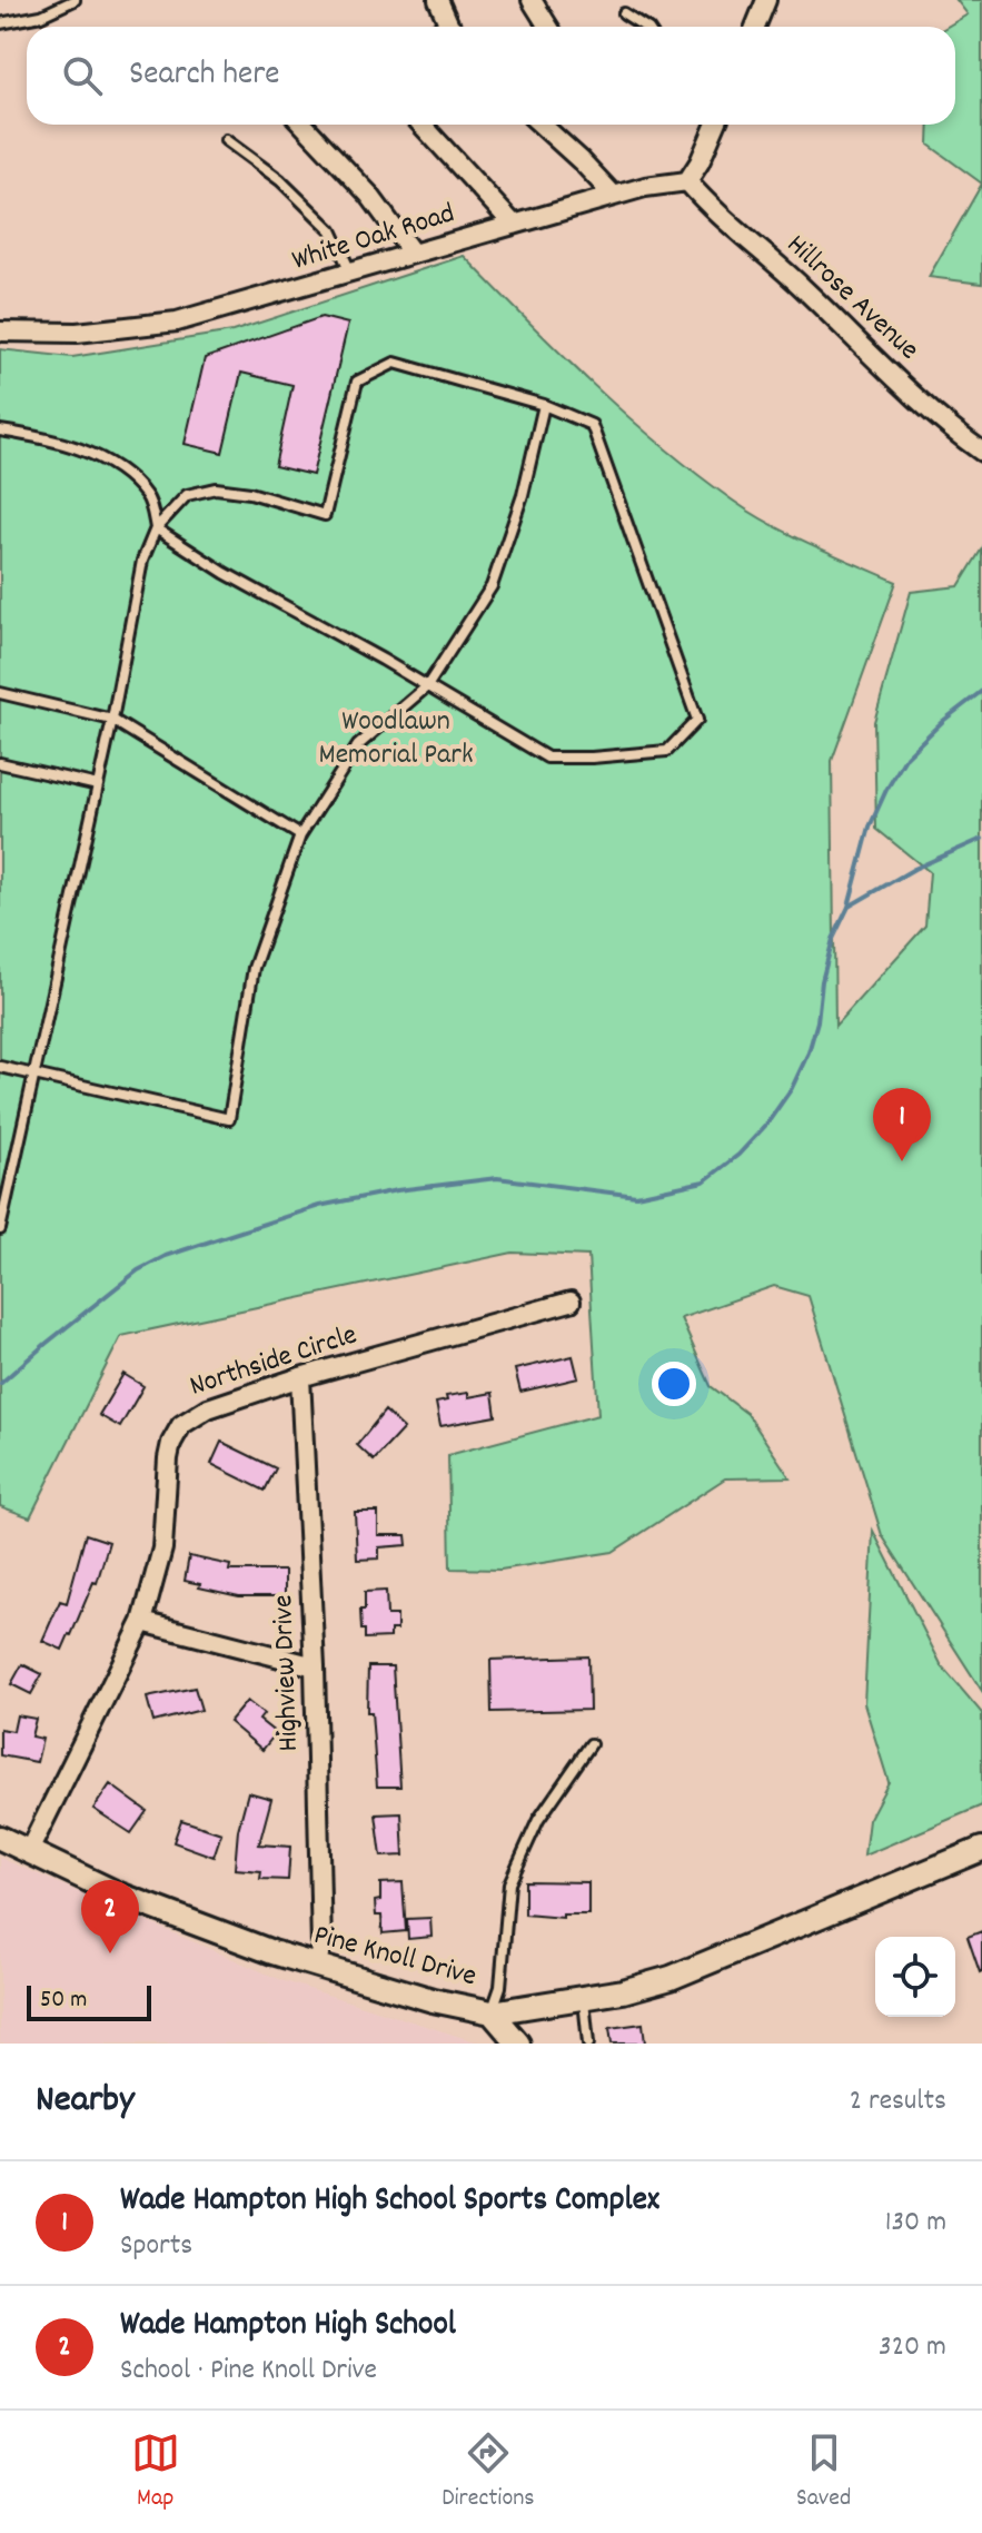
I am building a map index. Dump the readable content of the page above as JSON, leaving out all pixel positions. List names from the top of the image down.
{
  "streets": {
    "street": [
      "White Oak Road",
      "Hillrose Avenue",
      "Northside Circle",
      "Highview Drive",
      "Pine Knoll Drive"
    ]
  },
  "crossings": [
    ["White Oak Road", "Hillrose Avenue"],
    ["Northside Circle", "Highview Drive"],
    ["Northside Circle", "Pine Knoll Drive"],
    ["Highview Drive", "Pine Knoll Drive"]
  ],
  "parks": ["Woodlawn Memorial Park"],
  "scale_bar": "50 m",
  "page": {
    "search": "Search here",
    "pins": ["1", "2"],
    "scale": "50 m",
    "heading": ["Nearby", "2 results"],
    "list": [
      {
        "mark": "1",
        "name": "Wade Hampton High School Sports Complex",
        "note": "Sports",
        "value": "130 m"
      },
      {
        "mark": "2",
        "name": "Wade Hampton High School",
        "note": "School · Pine Knoll Drive",
        "value": "320 m"
      }
    ],
    "nav": ["Map", "Directions", "Saved"]
  }
}
